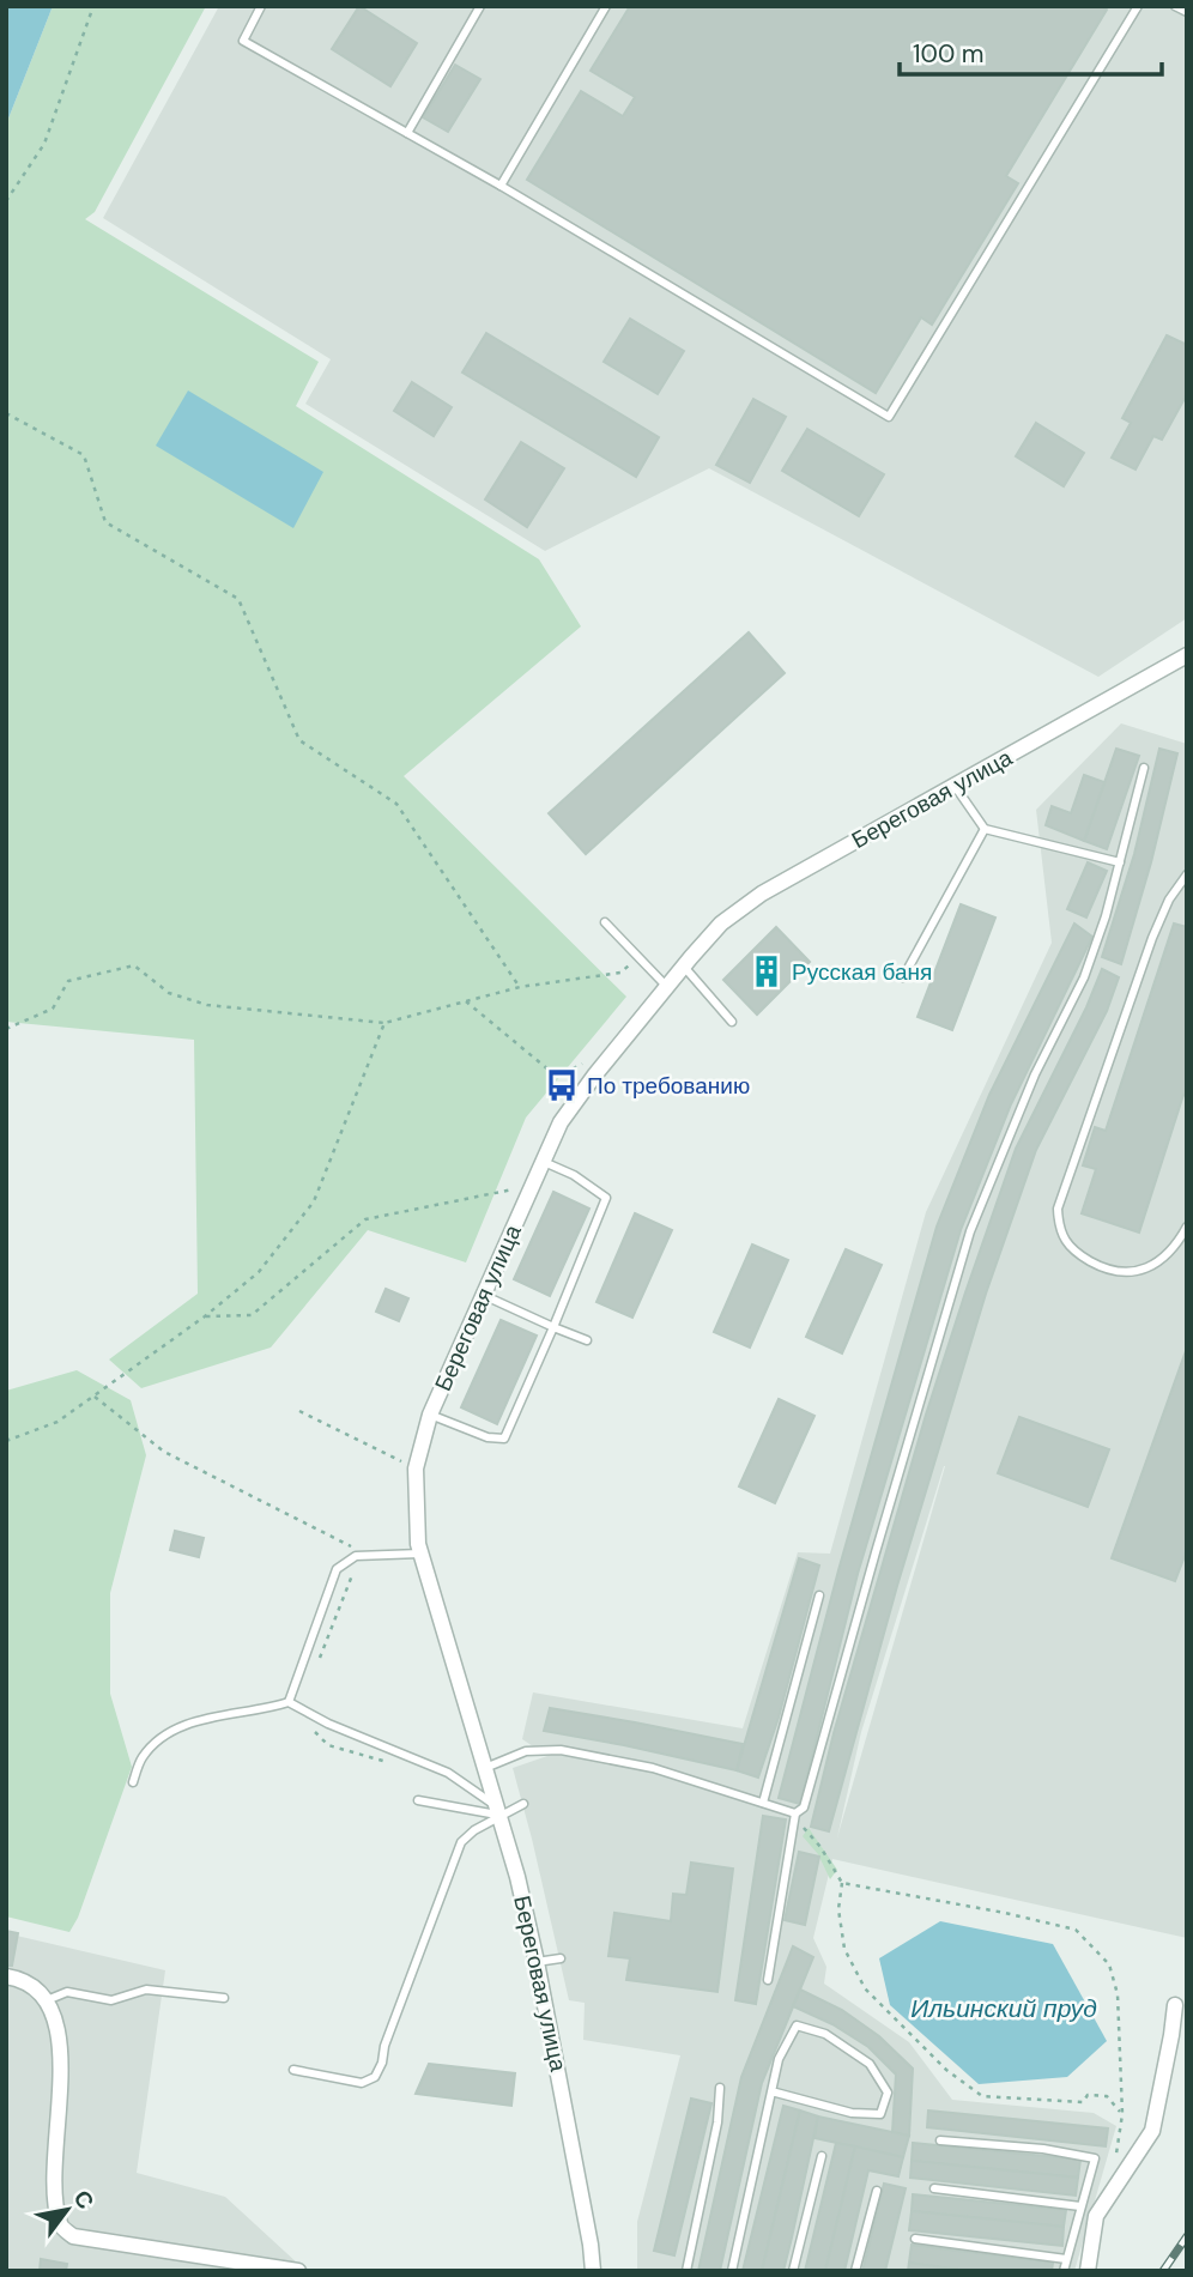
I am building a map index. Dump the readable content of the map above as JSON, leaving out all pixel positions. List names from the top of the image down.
{
  "streets": {
    "street": ["Береговая улица"]
  },
  "water": ["Ильинский пруд"],
  "places": {
    "building": ["Русская баня"],
    "bus stop": ["По требованию"]
  },
  "scale_bar": "100 m",
  "north": "top right"
}
